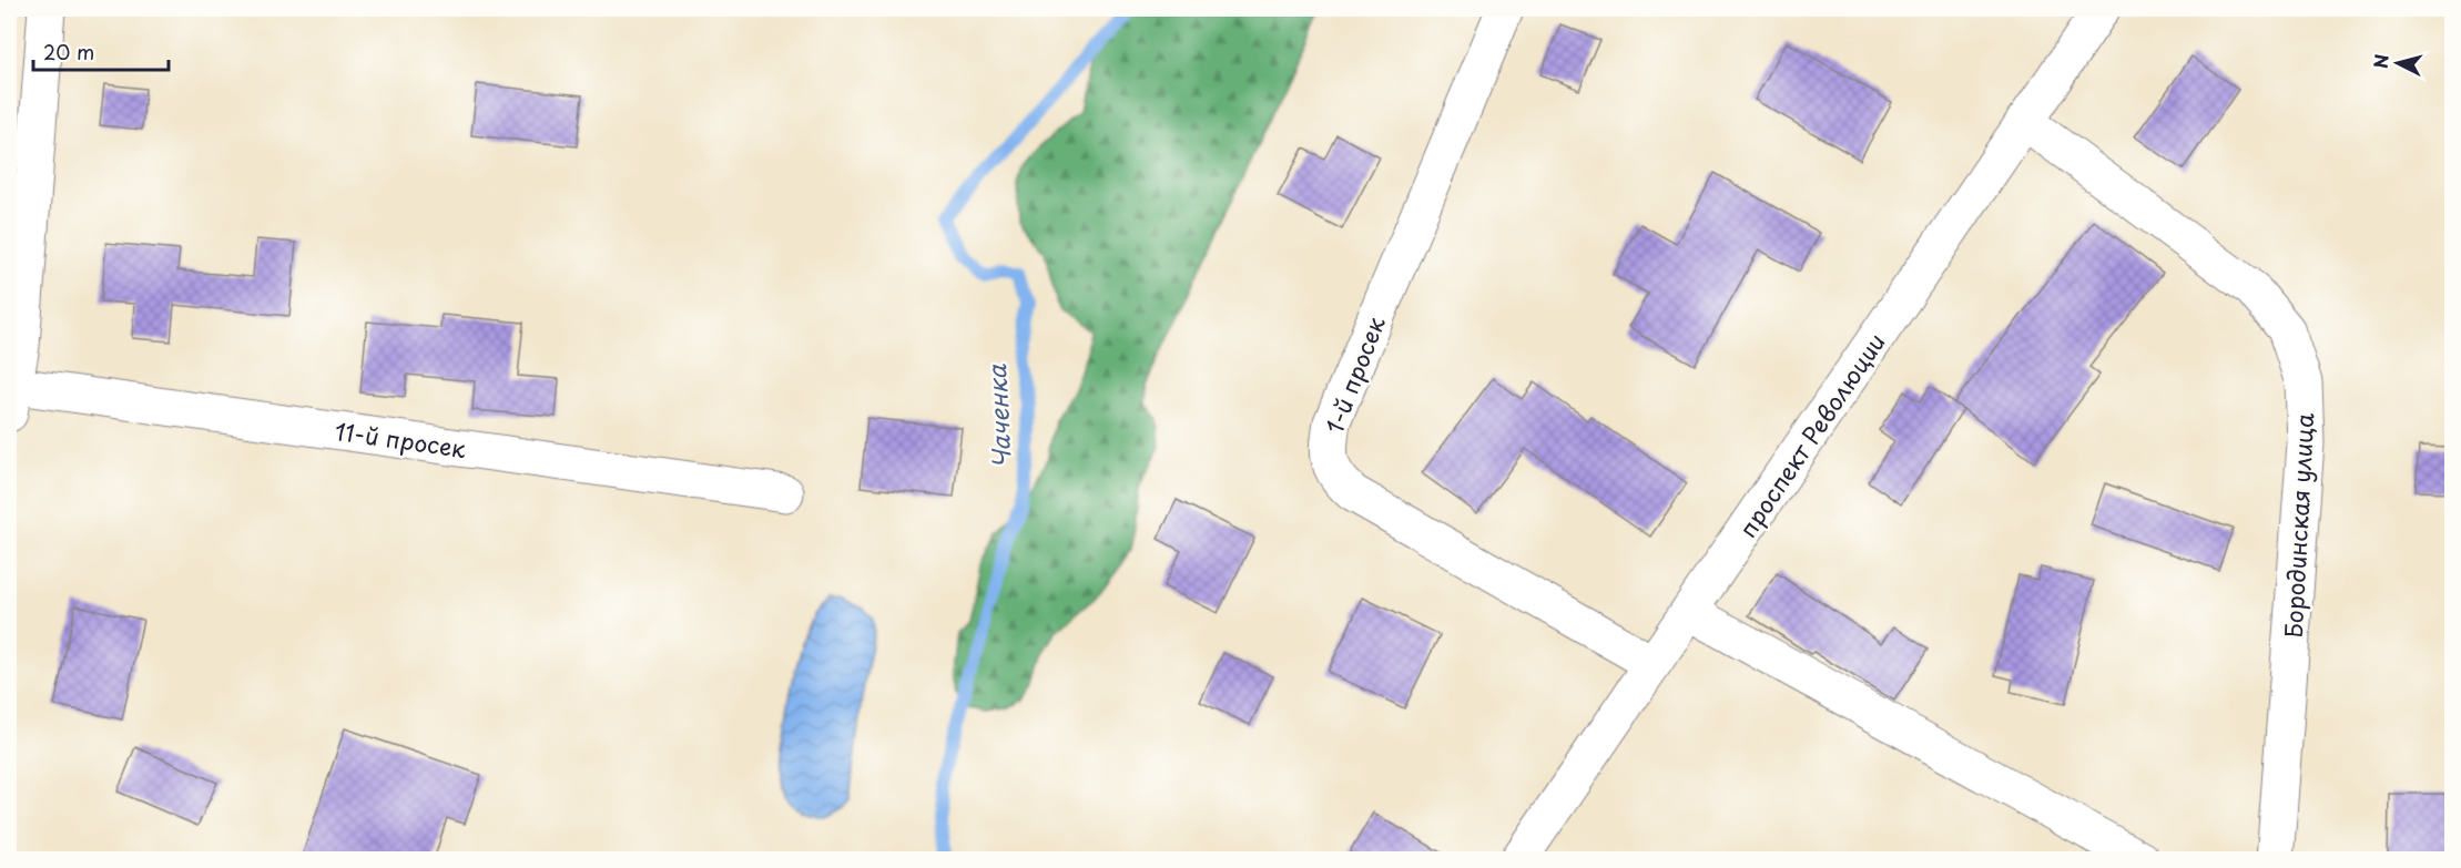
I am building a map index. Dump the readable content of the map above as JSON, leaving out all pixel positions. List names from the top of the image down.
{
  "streets": {
    "street": [
      "1-й просек",
      "проспект Революции",
      "11-й просек",
      "Бородинская улица"
    ]
  },
  "crossings": [
    ["1-й просек", "проспект Революции"],
    ["проспект Революции", "Бородинская улица"]
  ],
  "water": ["Чаченка"],
  "scale_bar": "20 m",
  "north": "left"
}
